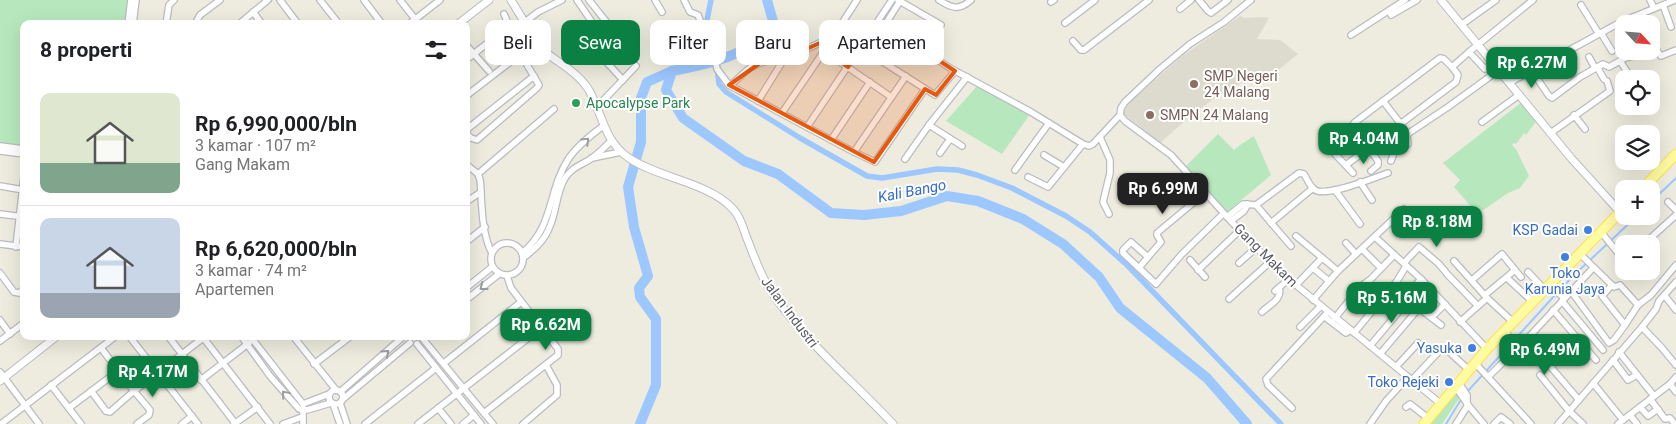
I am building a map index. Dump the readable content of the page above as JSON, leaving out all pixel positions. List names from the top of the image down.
{
  "streets": {
    "street": ["Gang Makam", "Jalan Industri"]
  },
  "water": ["Kali Bango"],
  "places": [
    "SMP Negeri 24 Malang",
    "Apocalypse Park",
    "SMPN 24 Malang",
    "KSP Gadai",
    "Toko Karunia Jaya",
    "Yasuka",
    "Toko Rejeki"
  ],
  "north": "bottom right",
  "page": {
    "map_buttons": ["+", "−"],
    "chip": [
      "Beli",
      "Sewa",
      "Filter",
      "Baru",
      "Apartemen"
    ],
    "heading": "8 properti",
    "price": [
      "Rp 6.27M",
      "Rp 4.04M",
      "Rp 6.99M",
      "Rp 8.18M",
      "Rp 5.16M",
      "Rp 6.62M",
      "Rp 6.49M",
      "Rp 4.17M"
    ],
    "list": [
      {
        "name": "Rp 6,990,000/bln",
        "note": "3 kamar · 107 m² · Gang Makam"
      },
      {
        "name": "Rp 6,620,000/bln",
        "note": "3 kamar · 74 m² · Apartemen"
      }
    ]
  }
}
